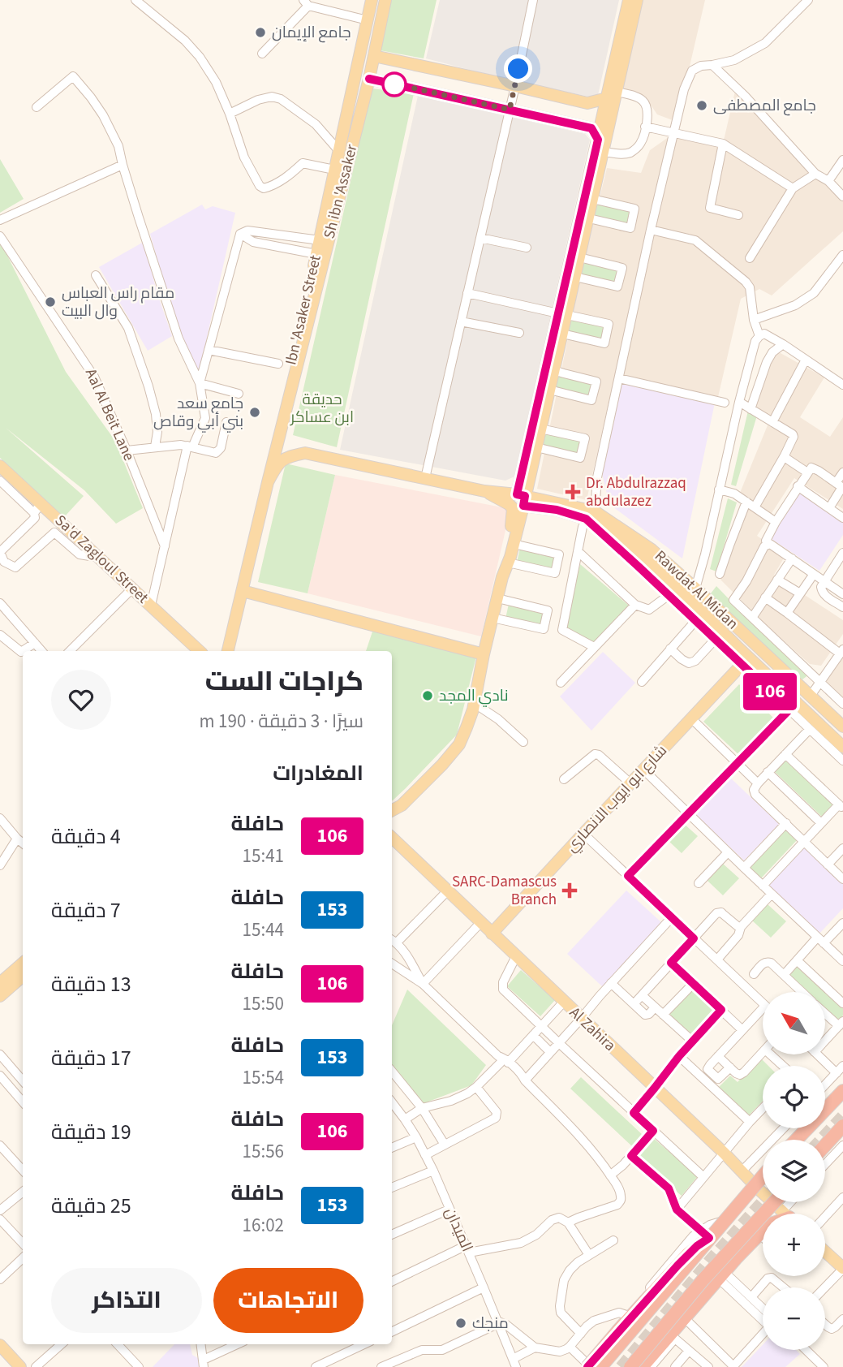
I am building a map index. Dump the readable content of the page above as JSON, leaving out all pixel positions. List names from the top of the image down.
{
  "streets": {
    "main road": [
      "Sh ibn 'Assaker",
      "Ibn 'Asaker Street",
      "Sa'd Zagloul Street",
      "Rawdat Al Midan",
      "شارع ابو ايوب الانصاري",
      "Al Zahira"
    ],
    "street": ["Aal Al Beit Lane", "الميدان"]
  },
  "crossings": [
    ["Sh ibn 'Assaker", "Ibn 'Asaker Street"],
    ["شارع ابو ايوب الانصاري", "Al Zahira"]
  ],
  "parks": ["حديقة ابن عساكر"],
  "places": {
    "other": [
      "جامع الإيمان",
      "جامع المصطفى",
      "مقام راس العباس وال البيت",
      "جامع سعد بني أبي وقاص",
      "نادي المجد",
      "منجك"
    ],
    "health": ["Dr. Abdulrazzaq abdulazez", "SARC-Damascus Branch"]
  },
  "lines": ["bus line 106"],
  "north": "top left",
  "page": {
    "on_map": "106",
    "heading": [
      ["كراجات الست", "سيرًا · 3 دقيقة · 190 m"],
      "المغادرات"
    ],
    "list": [
      {
        "mark": "106",
        "name": "حافلة",
        "note": "15:41",
        "value": "4 دقيقة"
      },
      {
        "mark": "153",
        "name": "حافلة",
        "note": "15:44",
        "value": "7 دقيقة"
      },
      {
        "mark": "106",
        "name": "حافلة",
        "note": "15:50",
        "value": "13 دقيقة"
      },
      {
        "mark": "153",
        "name": "حافلة",
        "note": "15:54",
        "value": "17 دقيقة"
      },
      {
        "mark": "106",
        "name": "حافلة",
        "note": "15:56",
        "value": "19 دقيقة"
      },
      {
        "mark": "153",
        "name": "حافلة",
        "note": "16:02",
        "value": "25 دقيقة"
      }
    ],
    "map_buttons": ["+", "−"],
    "buttons": ["الاتجاهات", "التذاكر"]
  }
}
